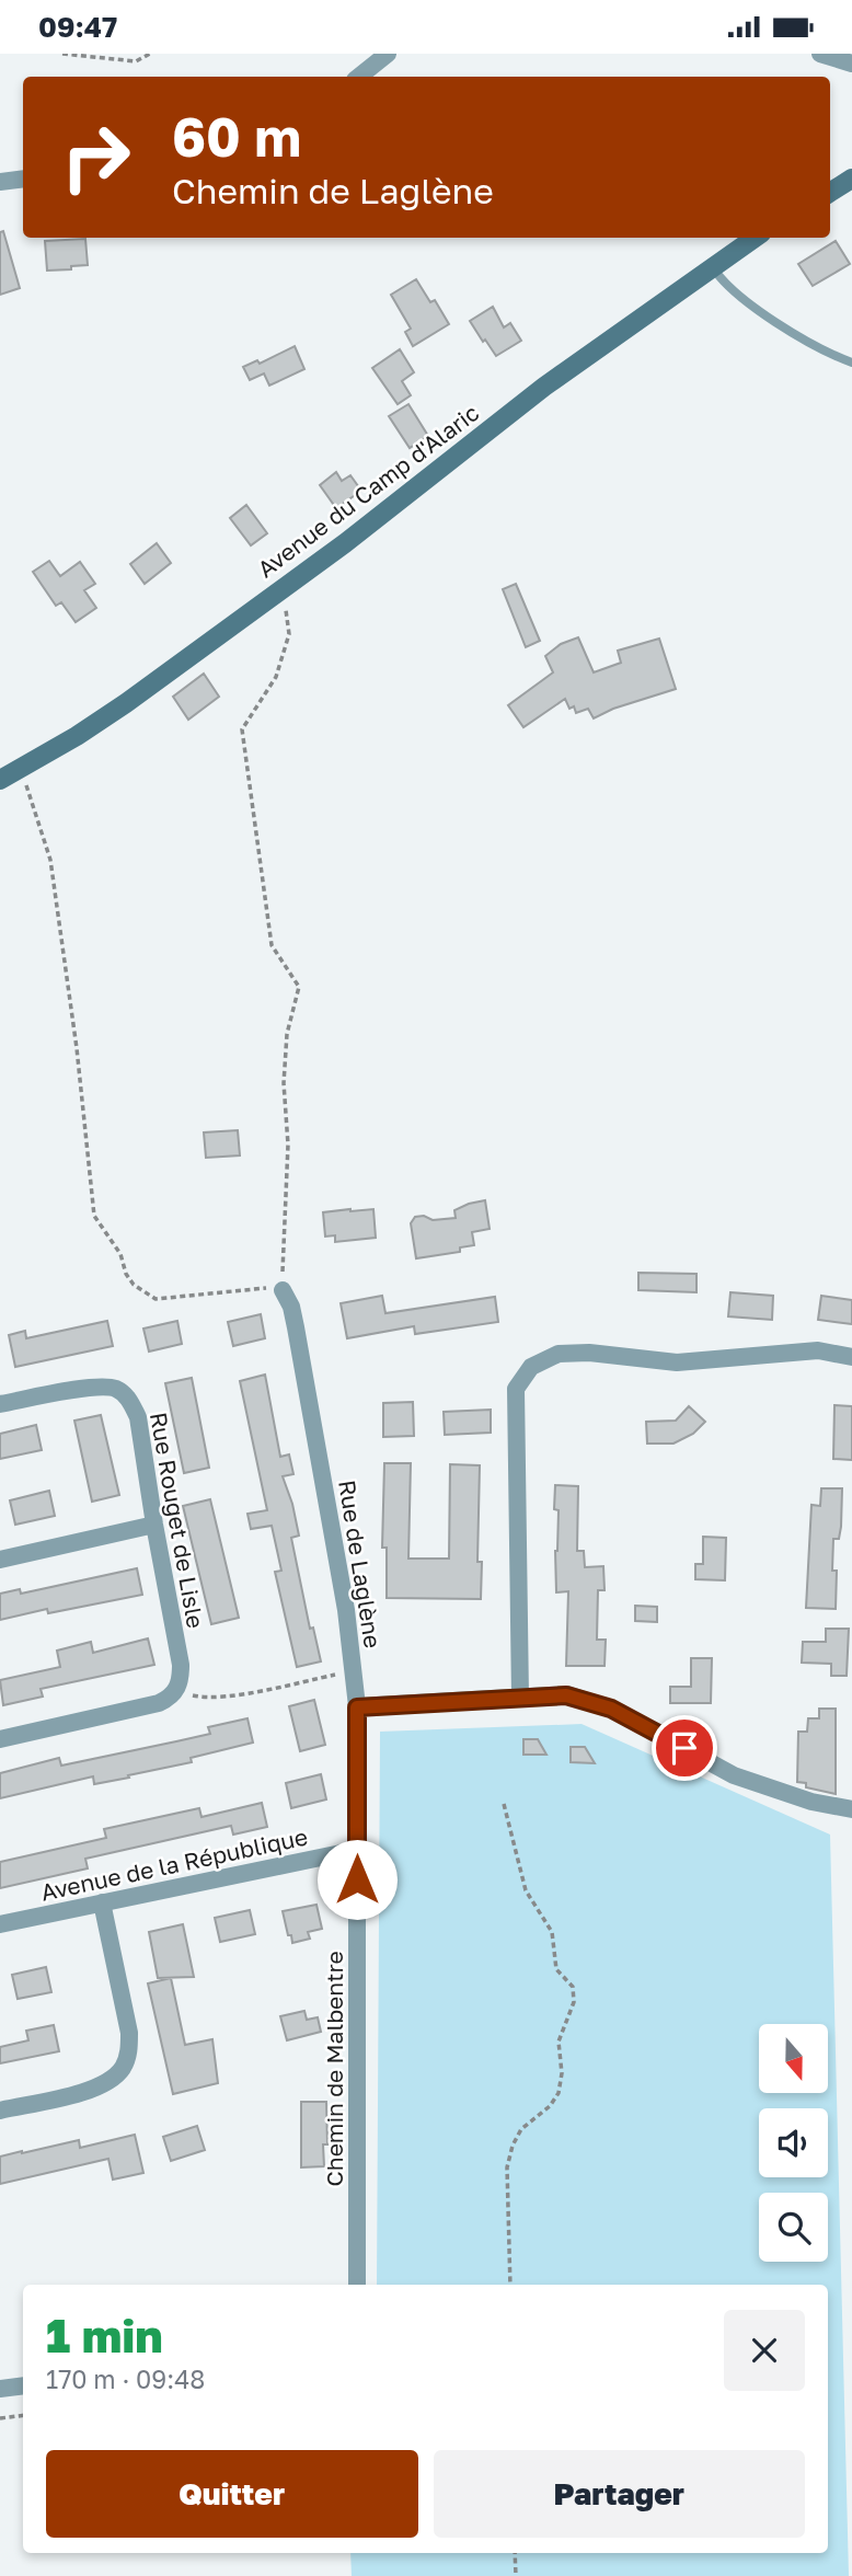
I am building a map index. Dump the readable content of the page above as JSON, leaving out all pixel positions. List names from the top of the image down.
{
  "streets": {
    "main road": ["Avenue du Camp d'Alaric"],
    "street": [
      "Rue Rouget de Lisle",
      "Rue de Laglène",
      "Avenue de la République",
      "Chemin de Malbentre"
    ]
  },
  "crossings": [
    ["Rue de Laglène", "Avenue de la République"],
    ["Rue de Laglène", "Chemin de Malbentre"],
    ["Avenue de la République", "Chemin de Malbentre"]
  ],
  "north": "bottom",
  "page": {
    "status": "09:47",
    "turn": ["60 m", "Chemin de Laglène"],
    "heading": ["1 min", "170 m · 09:48"],
    "buttons": ["Quitter", "Partager"]
  }
}
